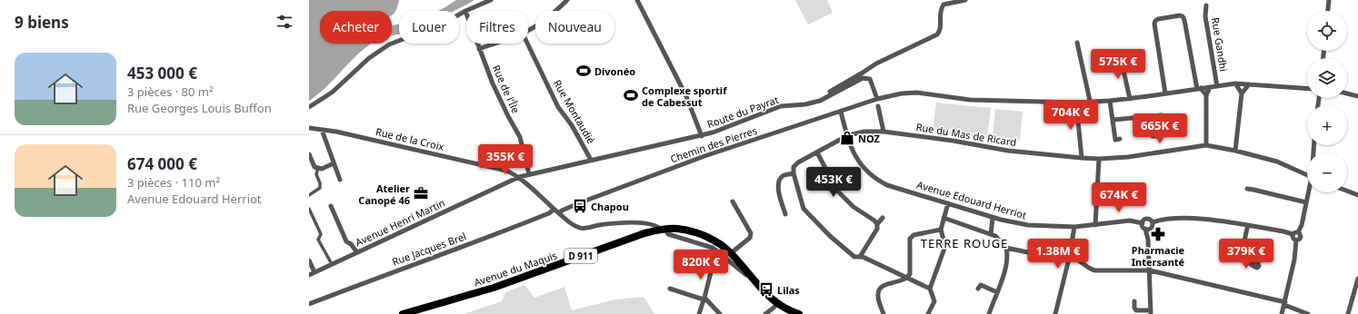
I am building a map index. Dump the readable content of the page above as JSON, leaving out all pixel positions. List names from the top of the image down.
{
  "streets": {
    "main road": ["D 911", "Avenue du Maquis"],
    "street": [
      "Rue Gandhi",
      "Rue de l'Île",
      "Rue Montaudié",
      "Route du Payrat",
      "Rue du Mas de Ricard",
      "Rue de la Croix",
      "Chemin des Pierres",
      "Avenue Edouard Herriot",
      "Avenue Henri Martin",
      "Rue Jacques Brel"
    ]
  },
  "crossings": [
    ["Rue de l'Île", "Route du Payrat"],
    ["Rue Montaudié", "Route du Payrat"],
    ["Route du Payrat", "Rue de la Croix"],
    ["Route du Payrat", "Chemin des Pierres"],
    ["Route du Payrat", "Avenue Henri Martin"],
    ["Rue du Mas de Ricard", "Avenue Edouard Herriot"],
    ["Rue de la Croix", "Chemin des Pierres"],
    ["Rue de la Croix", "Avenue Henri Martin"],
    ["Rue de la Croix", "Rue Jacques Brel"],
    ["Rue de la Croix", "Avenue du Maquis"],
    ["Chemin des Pierres", "Avenue Edouard Herriot"],
    ["D 911", "Avenue du Maquis"]
  ],
  "districts": ["TERRE ROUGE"],
  "places": {
    "sports": ["Divonéo", "Complexe sportif de Cabessut"],
    "shop": ["NOZ"],
    "office": ["Atelier Canopé 46"],
    "bus stop": ["Chapou", "Lilas"],
    "pharmacy": ["Pharmacie Intersanté"]
  },
  "page": {
    "heading": "9 biens",
    "map_buttons": ["+", "−"],
    "chip": [
      "Acheter",
      "Louer",
      "Filtres",
      "Nouveau"
    ],
    "list": [
      {
        "name": "453 000 €",
        "note": "3 pièces · 80 m² · Rue Georges Louis Buffon"
      },
      {
        "name": "674 000 €",
        "note": "3 pièces · 110 m² · Avenue Edouard Herriot"
      }
    ],
    "price": [
      "575K €",
      "704K €",
      "665K €",
      "355K €",
      "453K €",
      "674K €",
      "1.38M €",
      "379K €",
      "820K €"
    ]
  }
}
